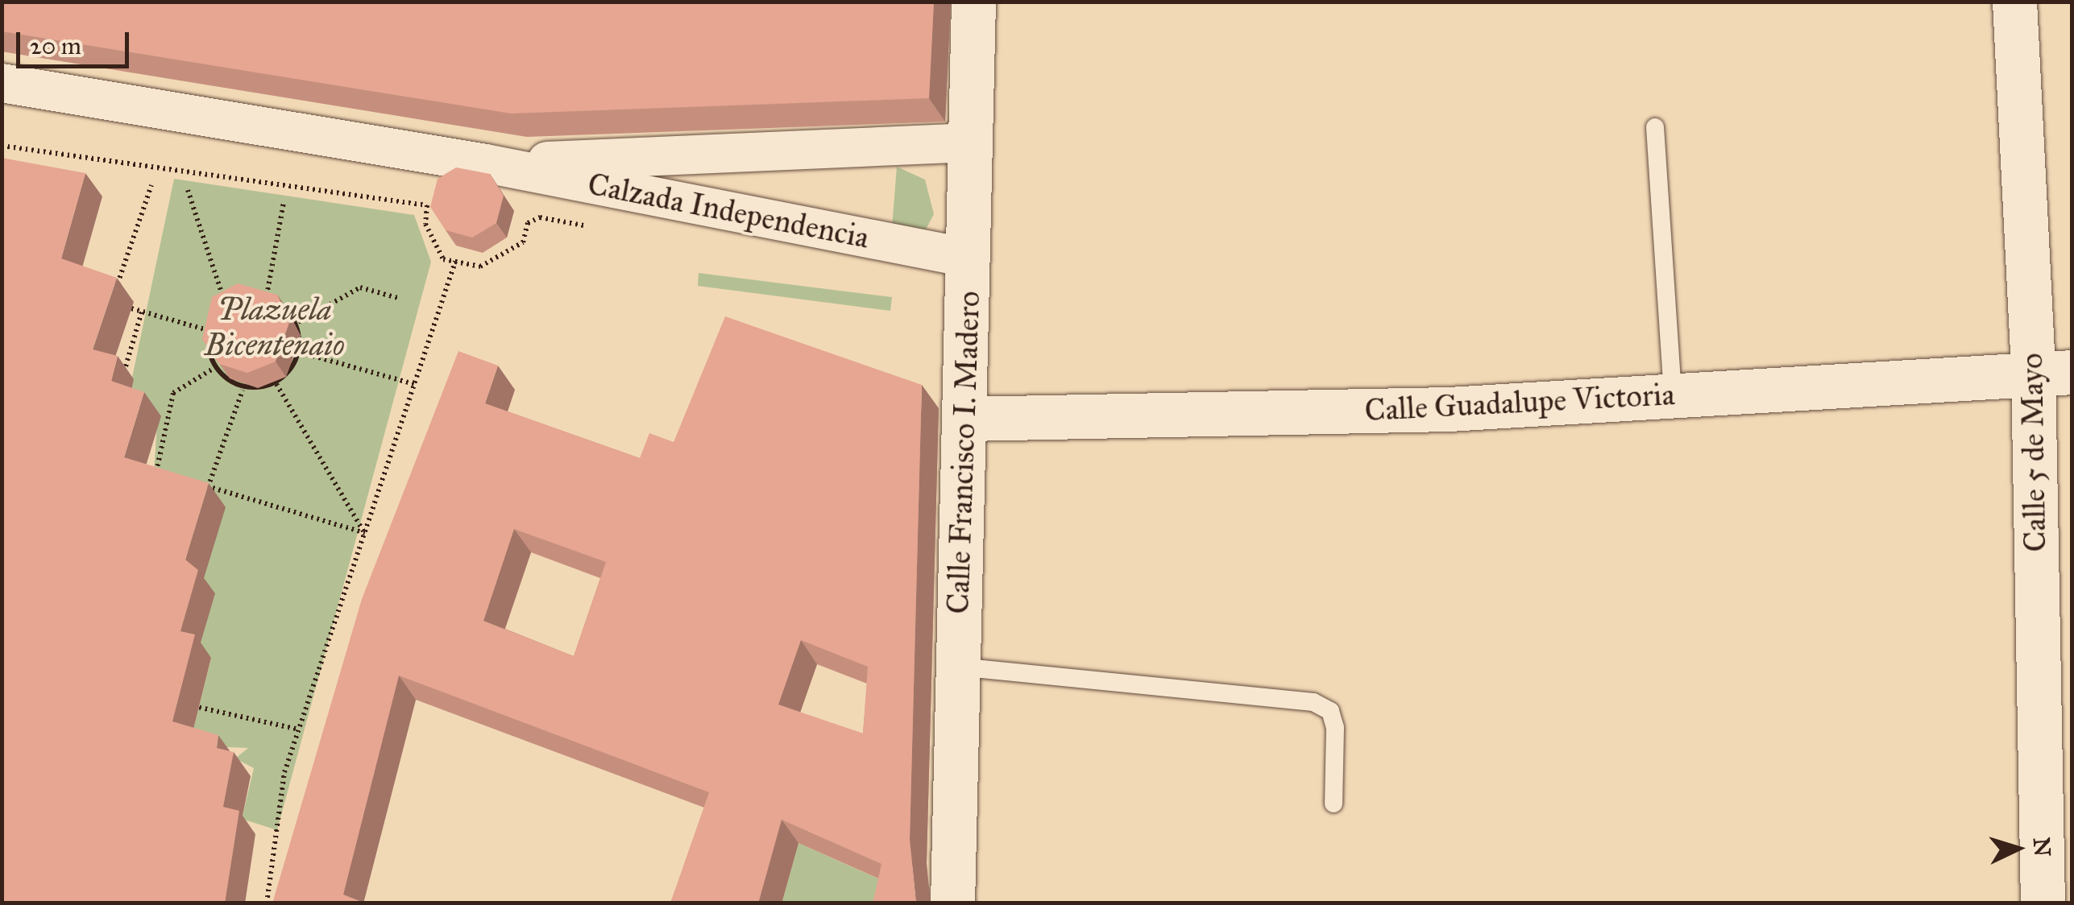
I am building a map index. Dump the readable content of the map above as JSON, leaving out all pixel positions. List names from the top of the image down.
{
  "streets": {
    "main road": ["Calle Guadalupe Victoria", "Calle Francisco I. Madero", "Calle 5 de Mayo"],
    "street": ["Calzada Independencia"]
  },
  "crossings": [
    ["Calzada Independencia", "Calle Francisco I. Madero"],
    ["Calle Guadalupe Victoria", "Calle Francisco I. Madero"],
    ["Calle Guadalupe Victoria", "Calle 5 de Mayo"]
  ],
  "parks": ["Plazuela Bicentenaio"],
  "scale_bar": "20 m",
  "north": "right"
}
